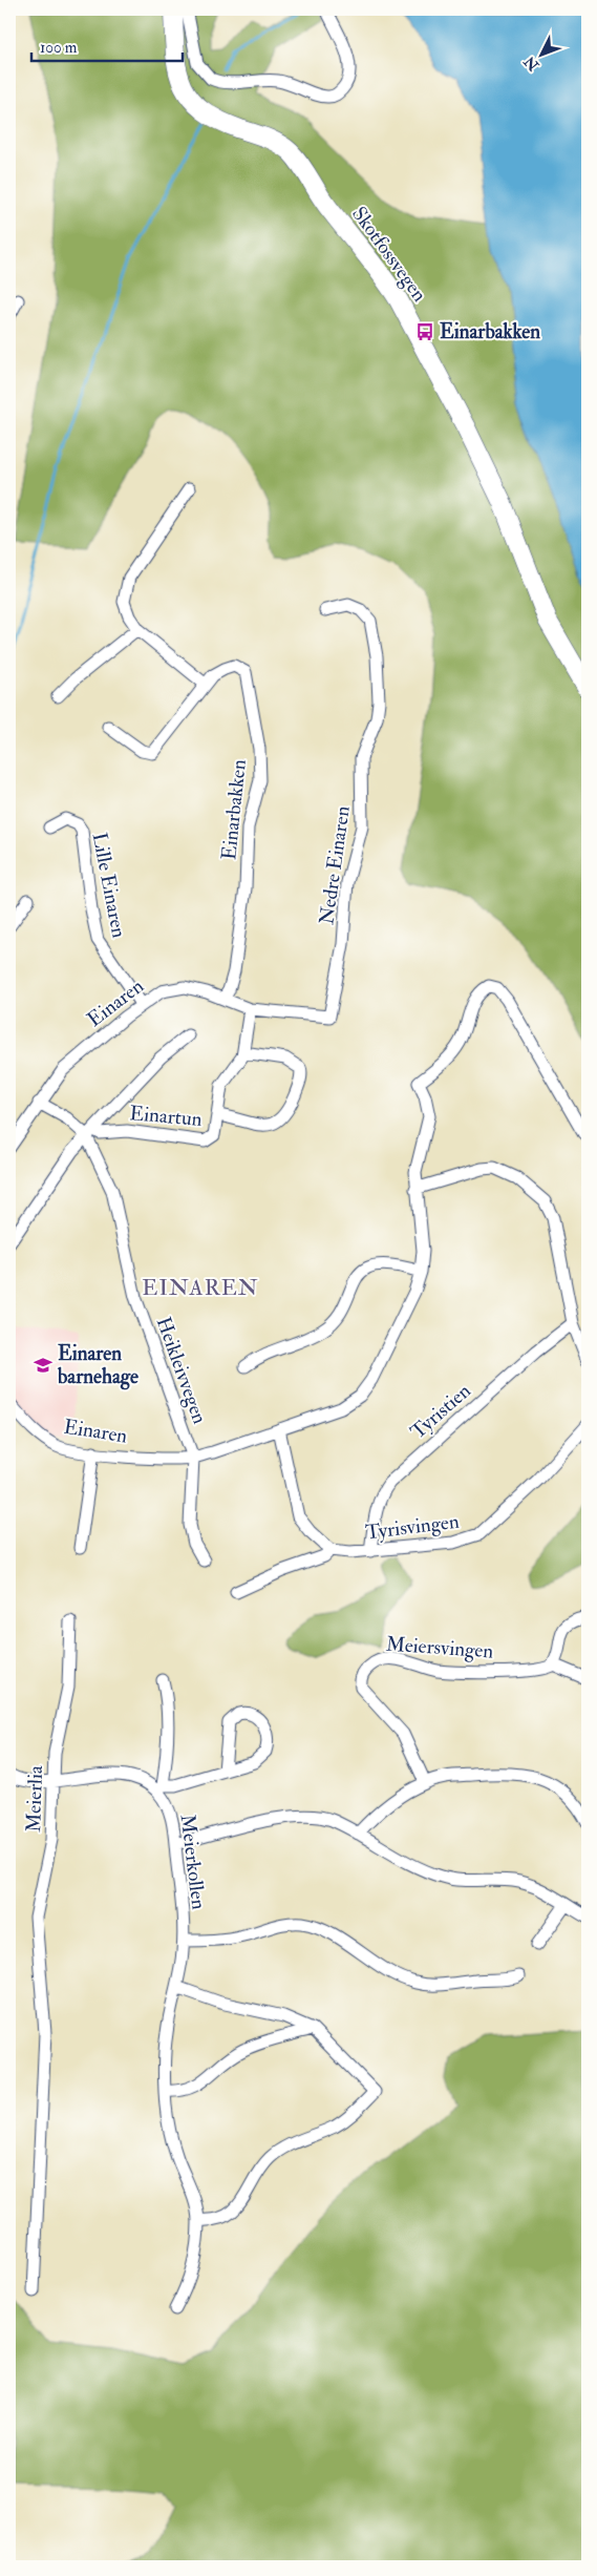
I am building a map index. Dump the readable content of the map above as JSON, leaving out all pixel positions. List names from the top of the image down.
{
  "streets": {
    "main road": ["Skotfossvegen"],
    "street": [
      "Einarbakken",
      "Nedre Einaren",
      "Lille Einaren",
      "Einaren",
      "Einartun",
      "Heikleivvegen",
      "Tyristien",
      "Tyrisvingen",
      "Meiersvingen",
      "Meierlia",
      "Meierkollen"
    ]
  },
  "crossings": [
    ["Einarbakken", "Einaren"],
    ["Nedre Einaren", "Einaren"],
    ["Lille Einaren", "Einaren"],
    ["Einaren", "Einartun"],
    ["Einaren", "Heikleivvegen"],
    ["Einartun", "Heikleivvegen"],
    ["Tyristien", "Tyrisvingen"]
  ],
  "districts": ["EINAREN"],
  "places": {
    "bus stop": ["Einarbakken"],
    "school or university": ["Einaren barnehage"]
  },
  "scale_bar": "100 m",
  "north": "bottom left"
}
